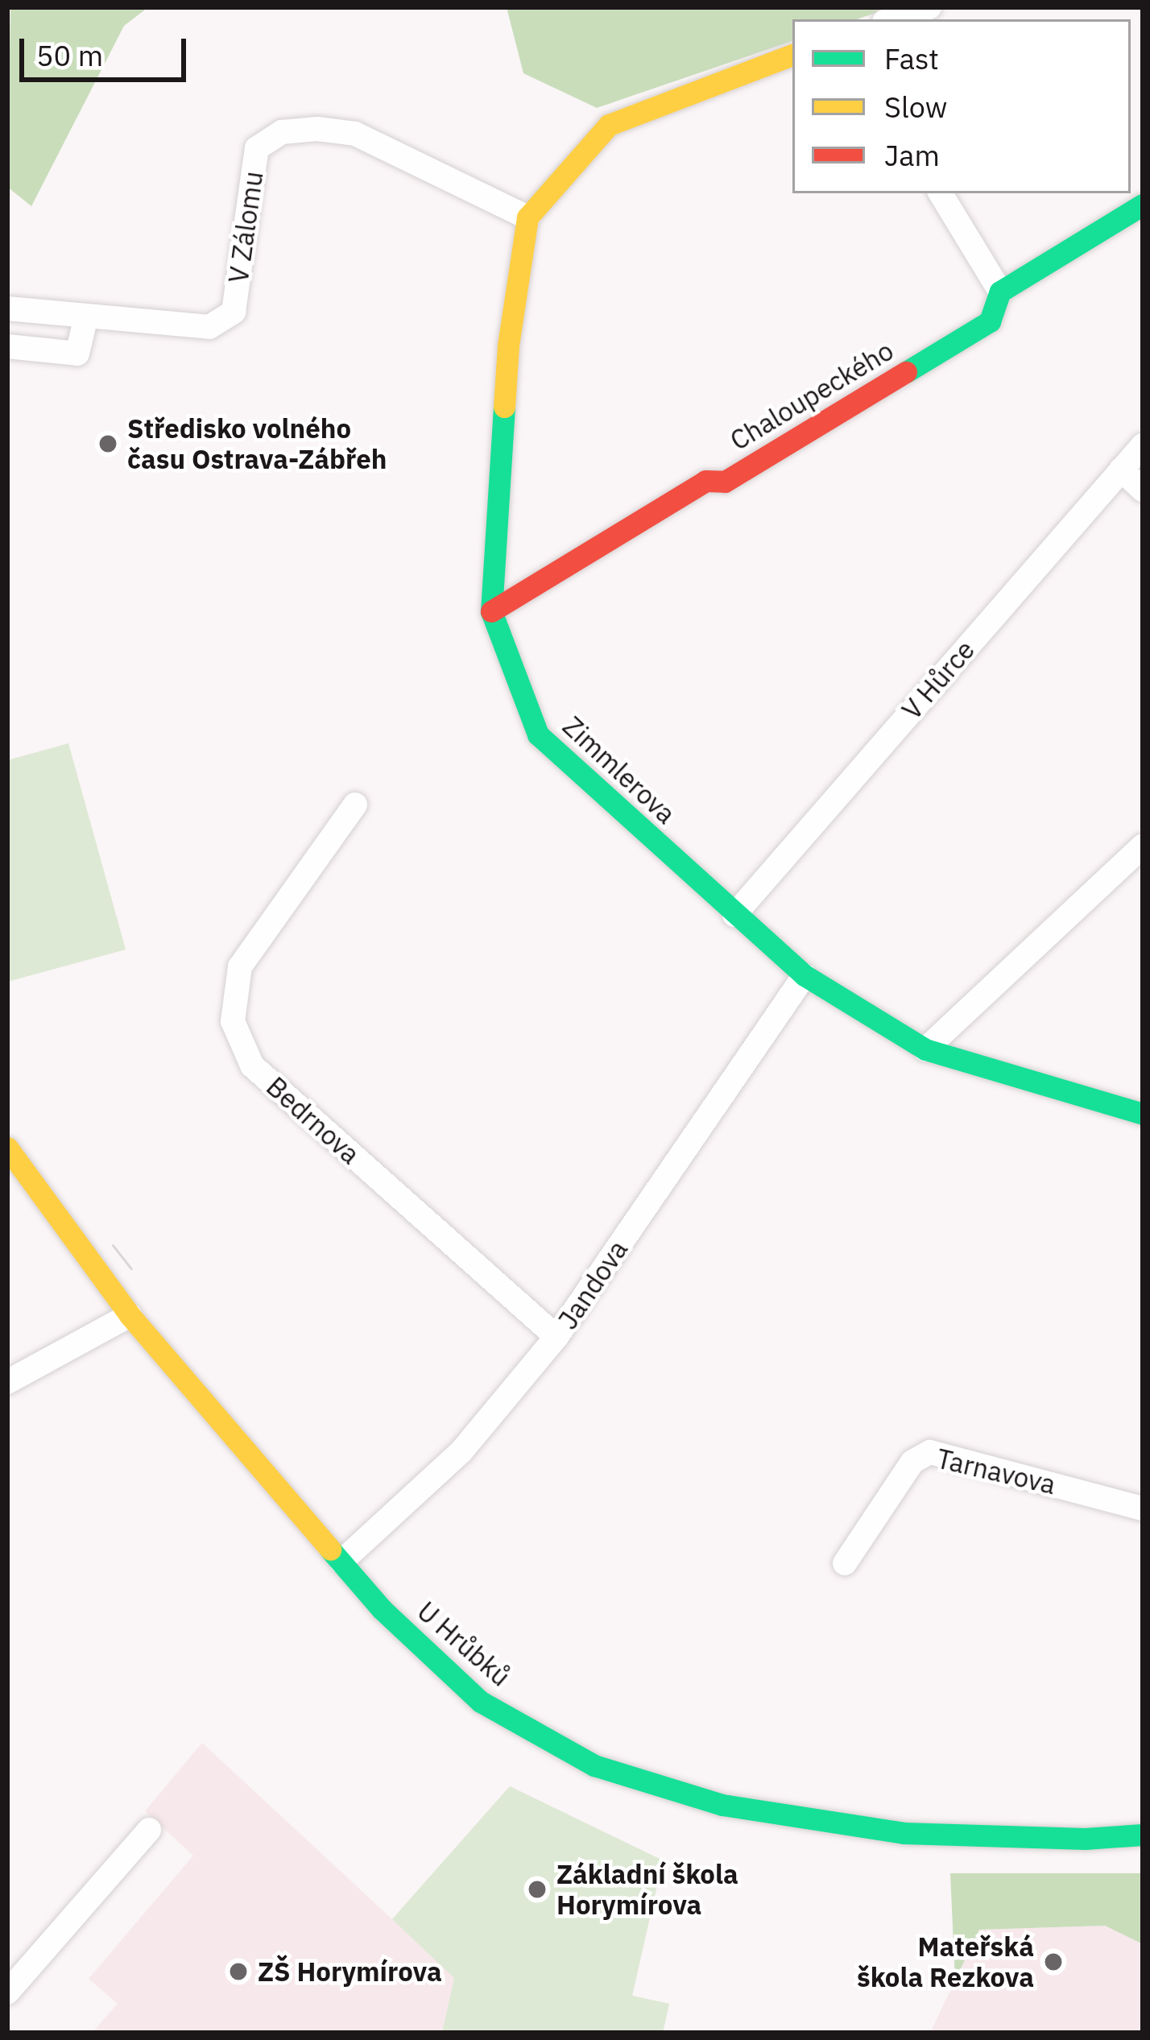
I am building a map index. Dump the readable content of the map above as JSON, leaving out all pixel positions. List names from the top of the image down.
{
  "streets": {
    "street": [
      "V Zálomu",
      "Chaloupeckého",
      "V Hůrce",
      "Zimmlerova",
      "Bedrnova",
      "Jandova",
      "Tarnavova",
      "U Hrůbků"
    ]
  },
  "crossings": [
    ["V Zálomu", "Zimmlerova"],
    ["Chaloupeckého", "Zimmlerova"],
    ["V Hůrce", "Zimmlerova"],
    ["Zimmlerova", "Jandova"],
    ["Bedrnova", "Jandova"],
    ["Jandova", "U Hrůbků"]
  ],
  "places": [
    "Středisko volného času Ostrava-Zábřeh",
    "Základní škola Horymírova",
    "Mateřská škola Rezkova",
    "ZŠ Horymírova"
  ],
  "legend": ["Fast", "Slow", "Jam"],
  "scale_bar": "50 m"
}
